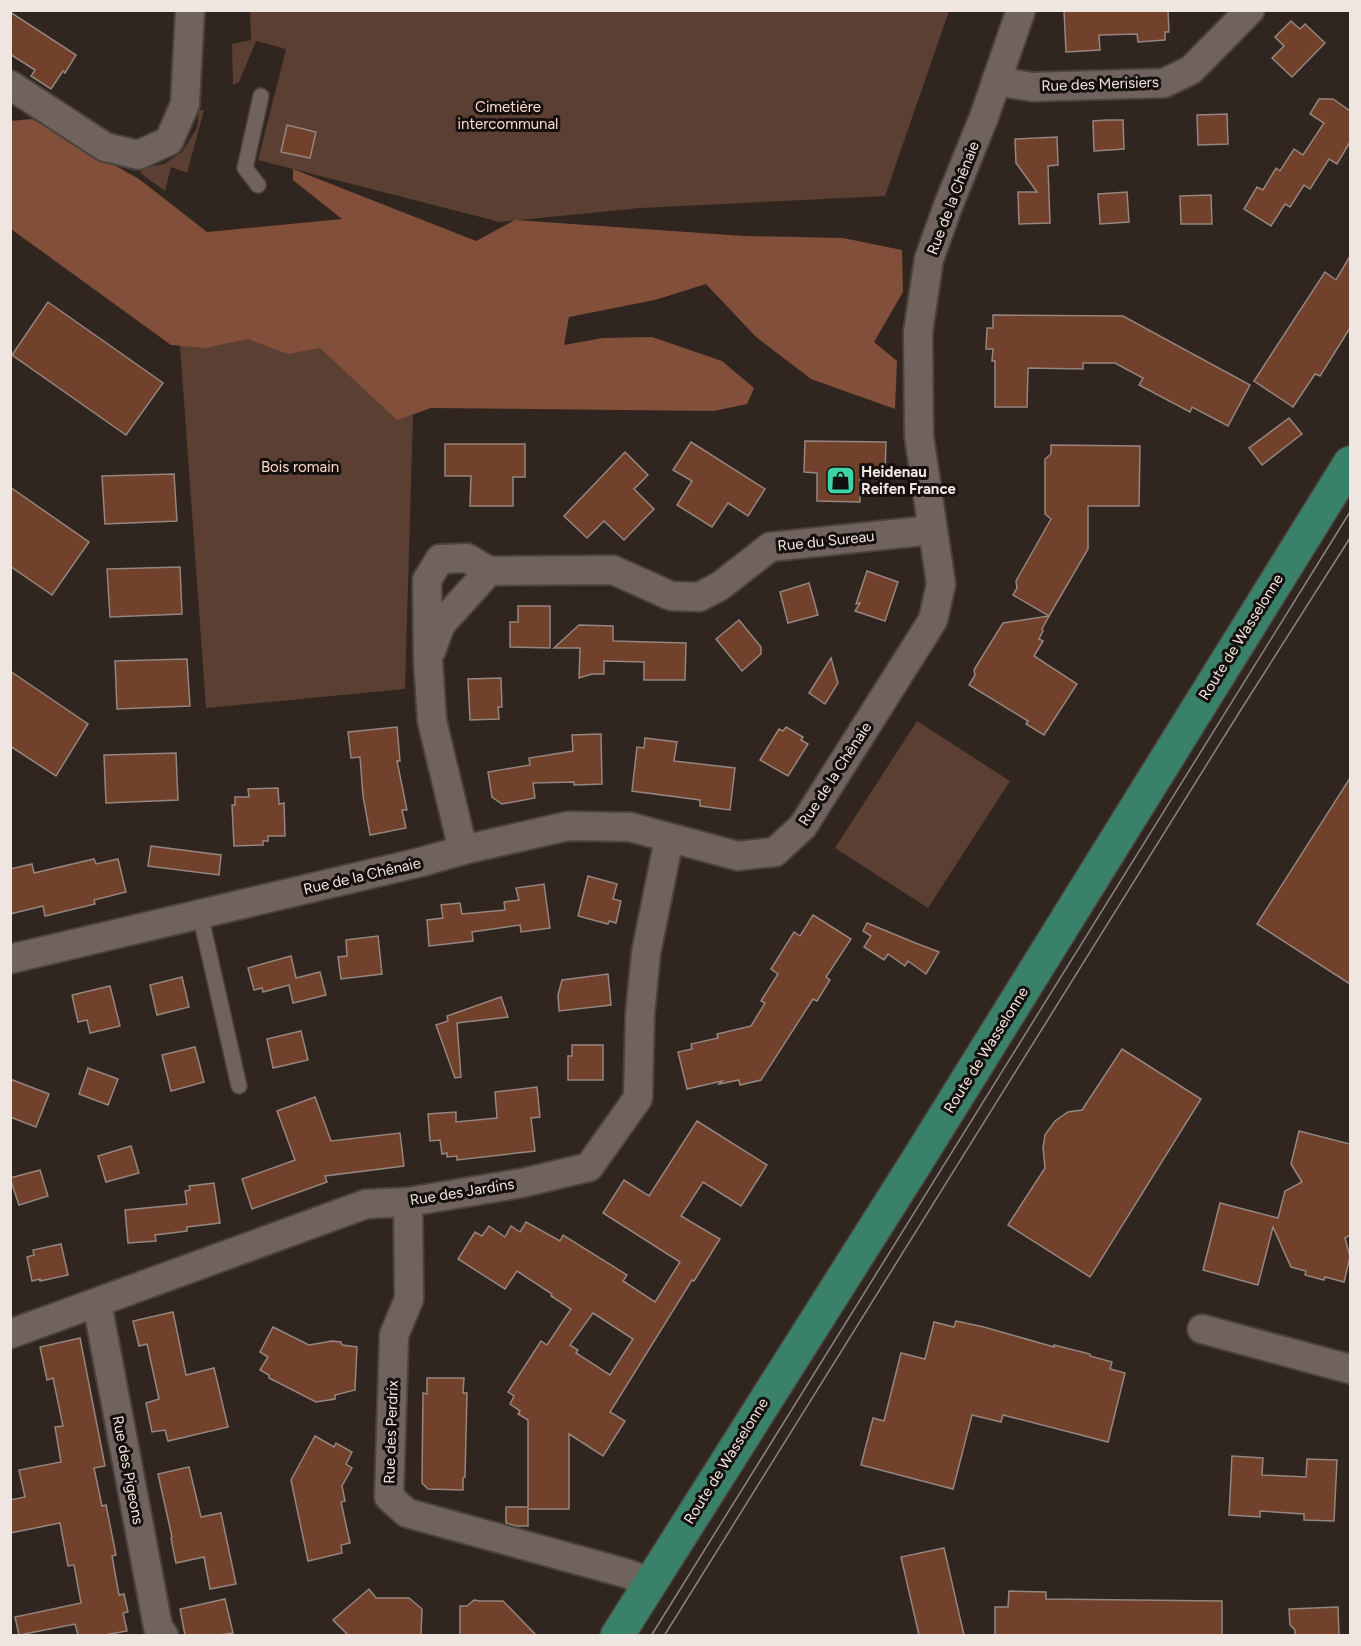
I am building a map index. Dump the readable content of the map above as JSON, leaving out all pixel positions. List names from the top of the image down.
{
  "streets": {
    "main road": ["Route de Wasselonne"],
    "street": [
      "Rue des Merisiers",
      "Rue de la Chênaie",
      "Rue du Sureau",
      "Rue des Jardins",
      "Rue des Perdrix",
      "Rue des Pigeons"
    ]
  },
  "crossings": [
    ["Rue des Merisiers", "Rue de la Chênaie"],
    ["Rue de la Chênaie", "Rue du Sureau"],
    ["Rue de la Chênaie", "Rue des Jardins"],
    ["Route de Wasselonne", "Rue des Perdrix"],
    ["Rue des Jardins", "Rue des Perdrix"],
    ["Rue des Jardins", "Rue des Pigeons"]
  ],
  "parks": ["Cimetière intercommunal", "Bois romain"],
  "places": {
    "shop": ["Heidenau Reifen France"]
  }
}
